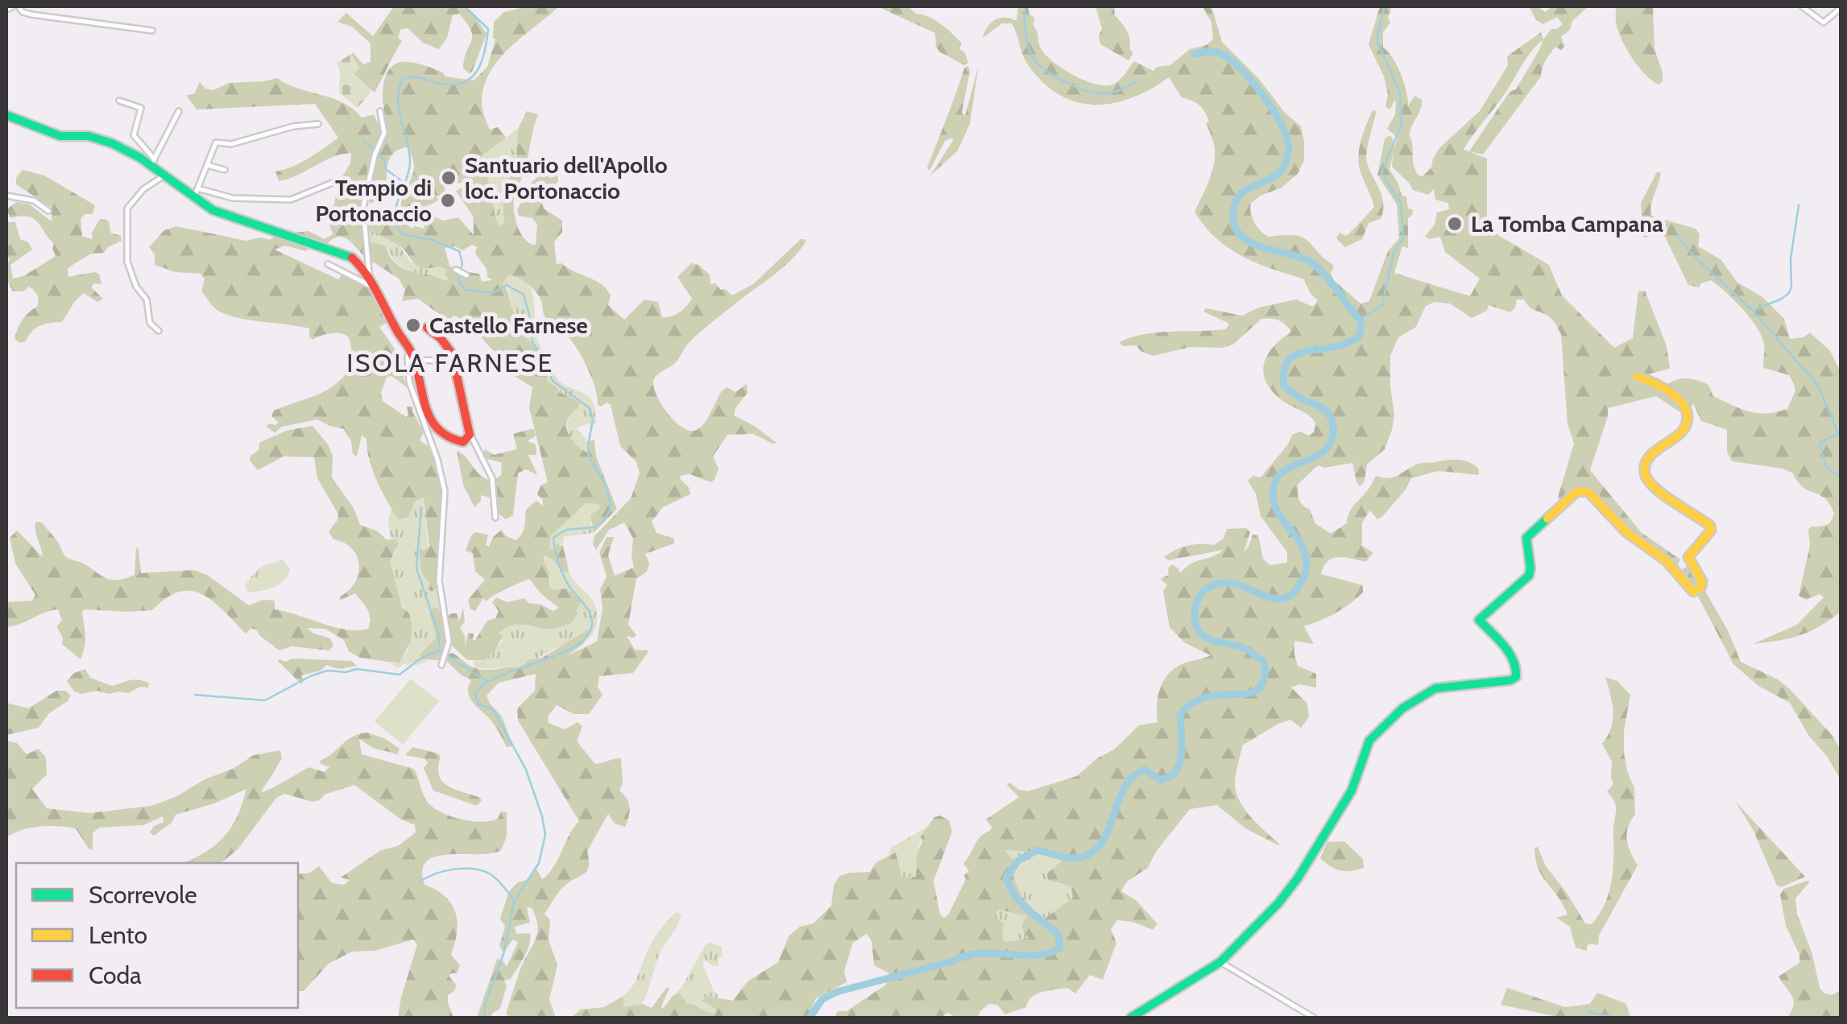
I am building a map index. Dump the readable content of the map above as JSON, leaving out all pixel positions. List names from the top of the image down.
{
  "districts": ["ISOLA FARNESE"],
  "places": [
    "Santuario dell'Apollo loc. Portonaccio",
    "Tempio di Portonaccio",
    "La Tomba Campana",
    "Castello Farnese"
  ],
  "legend": ["Scorrevole", "Lento", "Coda"]
}
